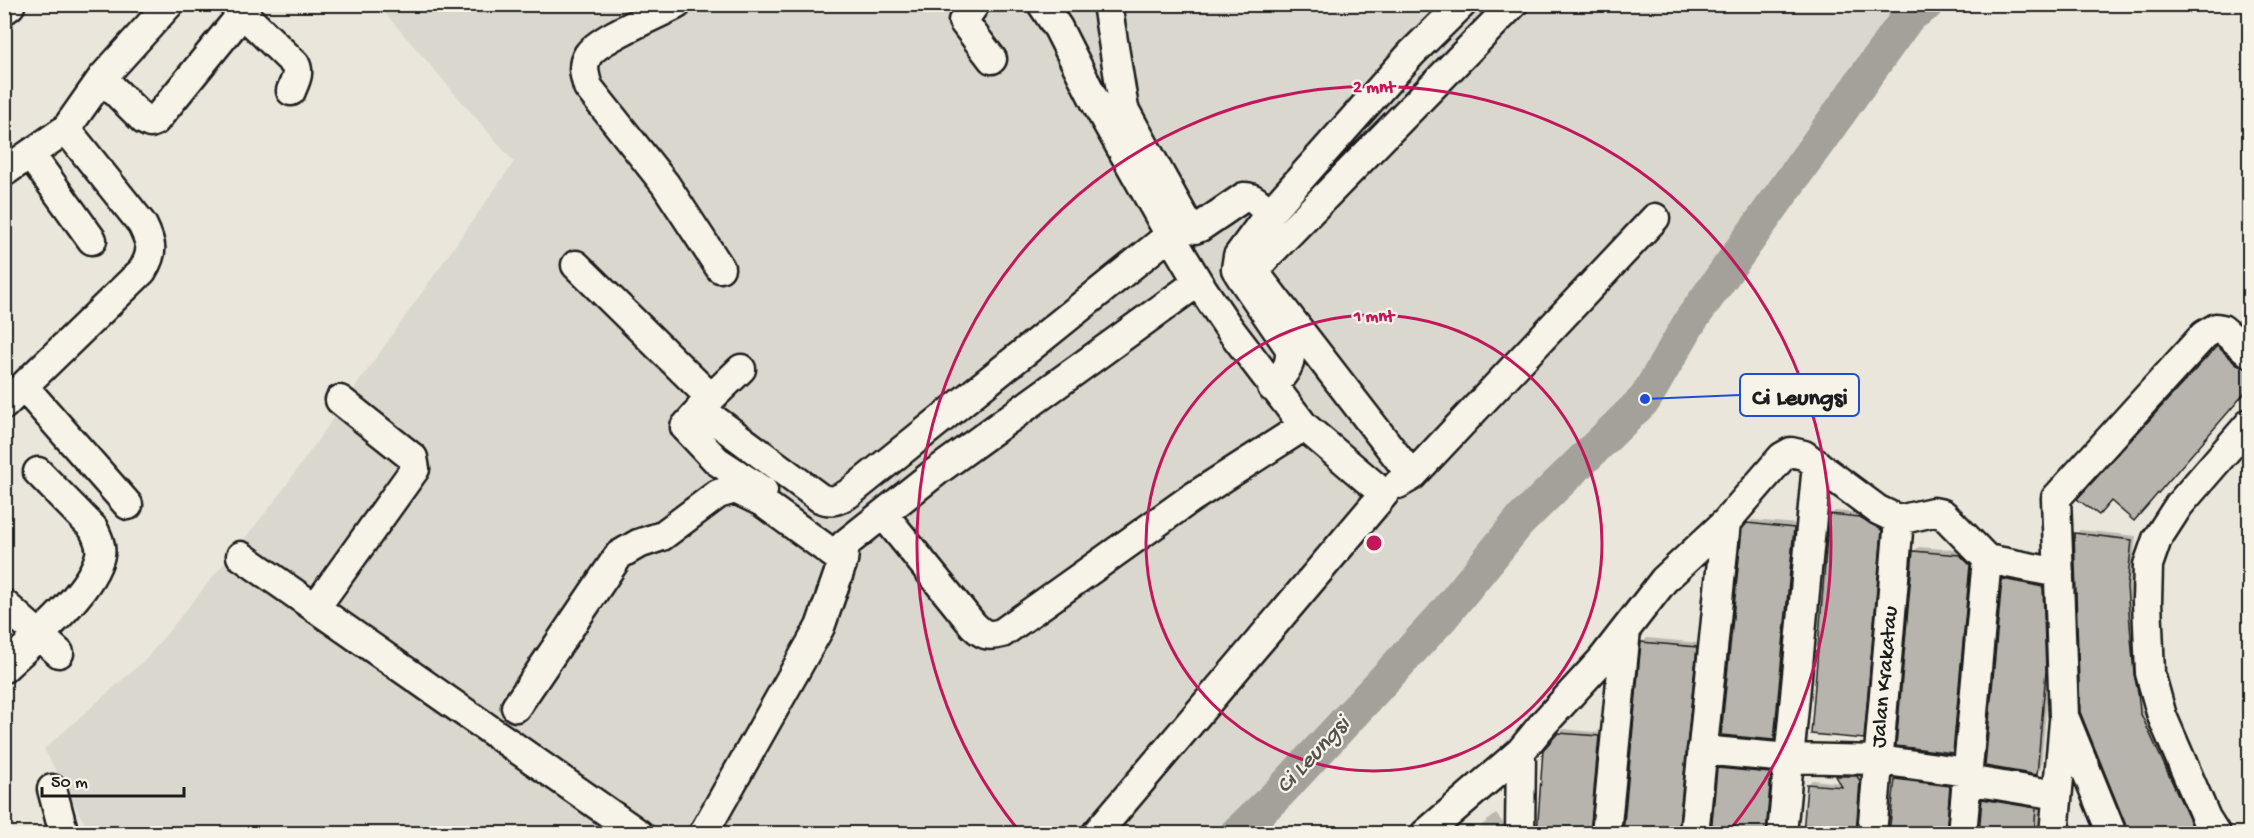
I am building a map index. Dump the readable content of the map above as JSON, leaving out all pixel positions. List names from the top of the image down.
{
  "streets": {
    "street": ["Jalan Krakatau"]
  },
  "water": ["Ci Leungsi"],
  "places": ["Ci Leungsi"],
  "scale_bar": "50 m",
  "rings": ["2 mnt", "1 mnt"]
}
